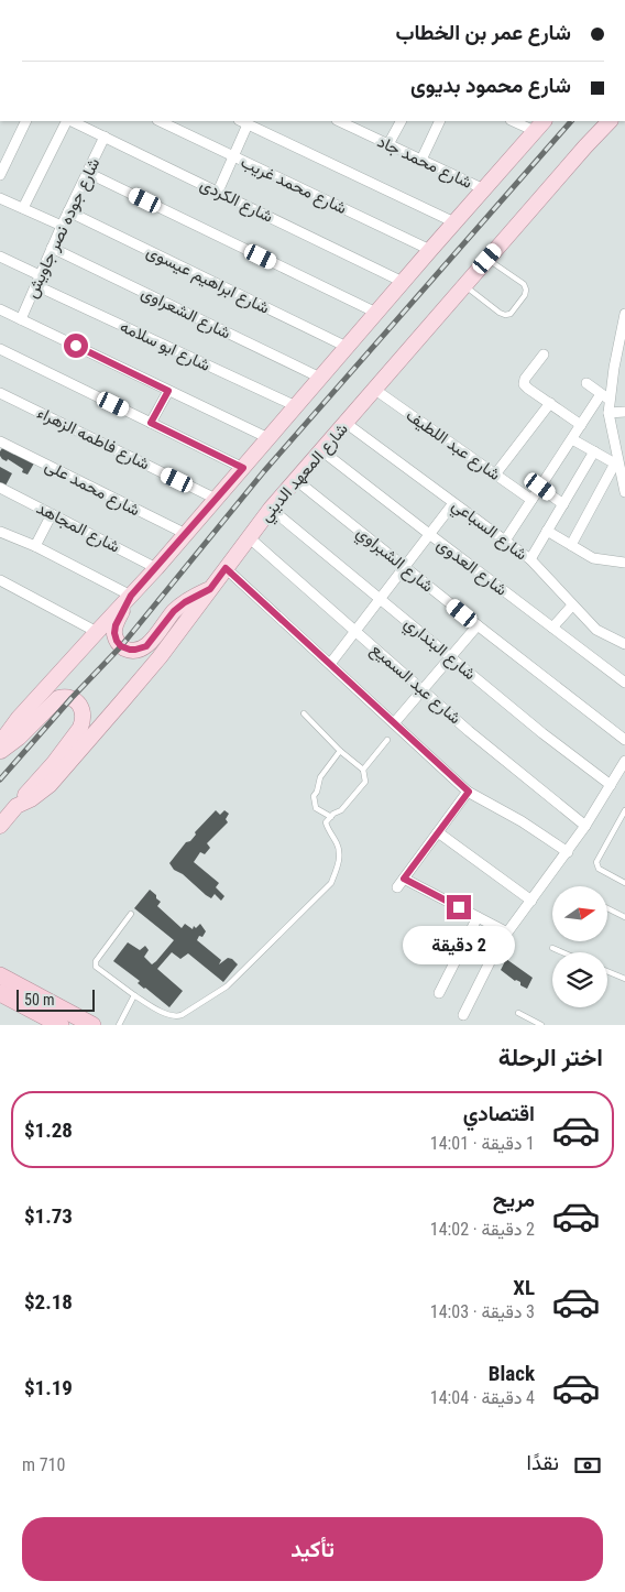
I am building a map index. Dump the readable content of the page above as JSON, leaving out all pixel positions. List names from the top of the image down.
{
  "streets": {
    "main road": ["شارع المعهد الديني"],
    "street": [
      "شارع محمد جاد",
      "شارع محمد غريب",
      "شارع الكردى",
      "شارع جوده نصر جاويش",
      "شارع ابراهيم عيسوى",
      "شارع الشعراوى",
      "شارع ابو سلامه",
      "شارع فاطمه الزهراء",
      "شارع عبد اللطيف",
      "شارع محمد على",
      "شارع المجاهد",
      "شارع السباعي",
      "شارع الشبراوي",
      "شارع العدوى",
      "شارع البنداري",
      "شارع عبد السميع"
    ]
  },
  "crossings": [
    ["شارع الكردى", "شارع جوده نصر جاويش"],
    ["شارع جوده نصر جاويش", "شارع ابراهيم عيسوى"],
    ["شارع جوده نصر جاويش", "شارع الشعراوى"],
    ["شارع جوده نصر جاويش", "شارع ابو سلامه"],
    ["شارع عبد اللطيف", "شارع المعهد الديني"],
    ["شارع المعهد الديني", "شارع السباعي"],
    ["شارع المعهد الديني", "شارع الشبراوي"],
    ["شارع المعهد الديني", "شارع العدوى"],
    ["شارع المعهد الديني", "شارع البنداري"],
    ["شارع المعهد الديني", "شارع عبد السميع"]
  ],
  "scale_bar": "50 m",
  "north": "right",
  "page": {
    "banner": ["شارع عمر بن الخطاب", "شارع محمود بديوى"],
    "bubble": "2 دقيقة",
    "scale": "50 m",
    "heading": "اختر الرحلة",
    "list": [
      {
        "name": "اقتصادي",
        "note": "1 دقيقة · 14:01",
        "value": "$1.28"
      },
      {
        "name": "مريح",
        "note": "2 دقيقة · 14:02",
        "value": "$1.73"
      },
      {
        "name": "XL",
        "note": "3 دقيقة · 14:03",
        "value": "$2.18"
      },
      {
        "name": "Black",
        "note": "4 دقيقة · 14:04",
        "value": "$1.19"
      }
    ],
    "pay": ["نقدًا", "710 m"],
    "buttons": "تأكيد"
  }
}
